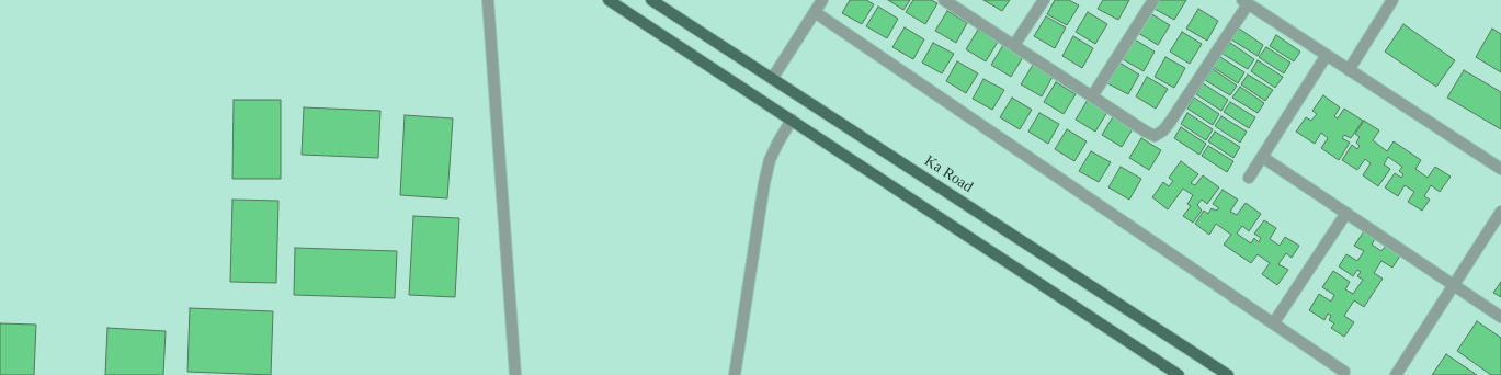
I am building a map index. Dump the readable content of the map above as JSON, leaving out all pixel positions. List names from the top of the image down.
{
  "streets": {
    "main road": ["Ka Road"]
  }
}
